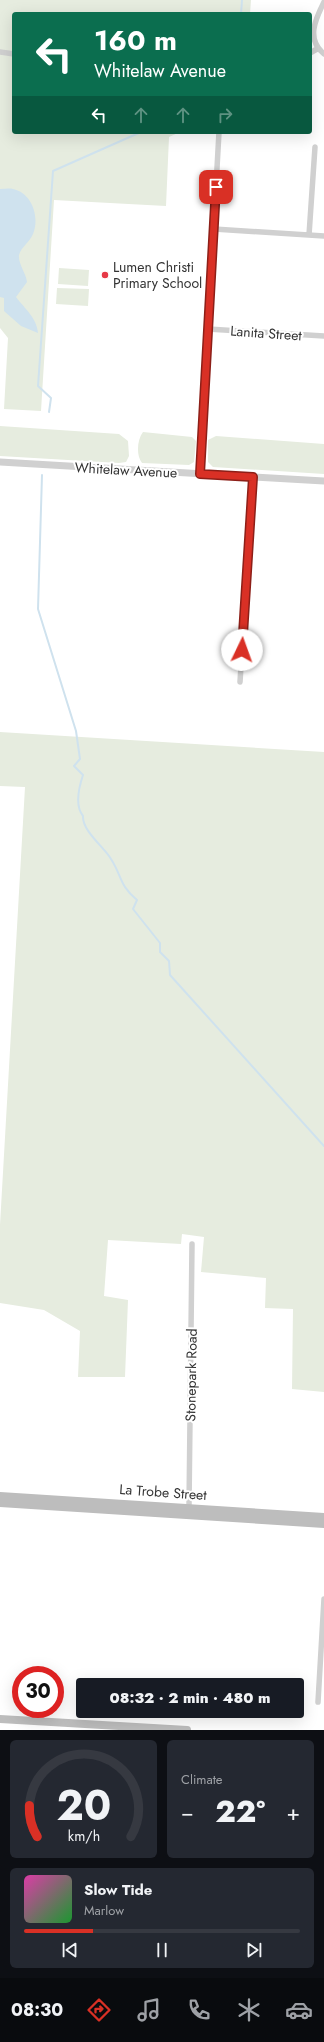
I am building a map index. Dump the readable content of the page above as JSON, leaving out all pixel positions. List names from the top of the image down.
{
  "streets": {
    "main road": ["La Trobe Street"],
    "street": ["Lanita Street", "Whitelaw Avenue", "Stonepark Road"]
  },
  "crossings": [
    ["Stonepark Road", "La Trobe Street"]
  ],
  "places": ["Lumen Christi Primary School"],
  "page": {
    "turn": ["160 m", "Whitelaw Avenue"],
    "limit": "30",
    "trip": "08:32 · 2 min · 480 m",
    "tile": "Climate",
    "heat": ["−", "22°", "+"],
    "song": ["Slow Tide", "Marlow"],
    "tabs": "08:30",
    "gauge": ["20", "km/h"]
  }
}
